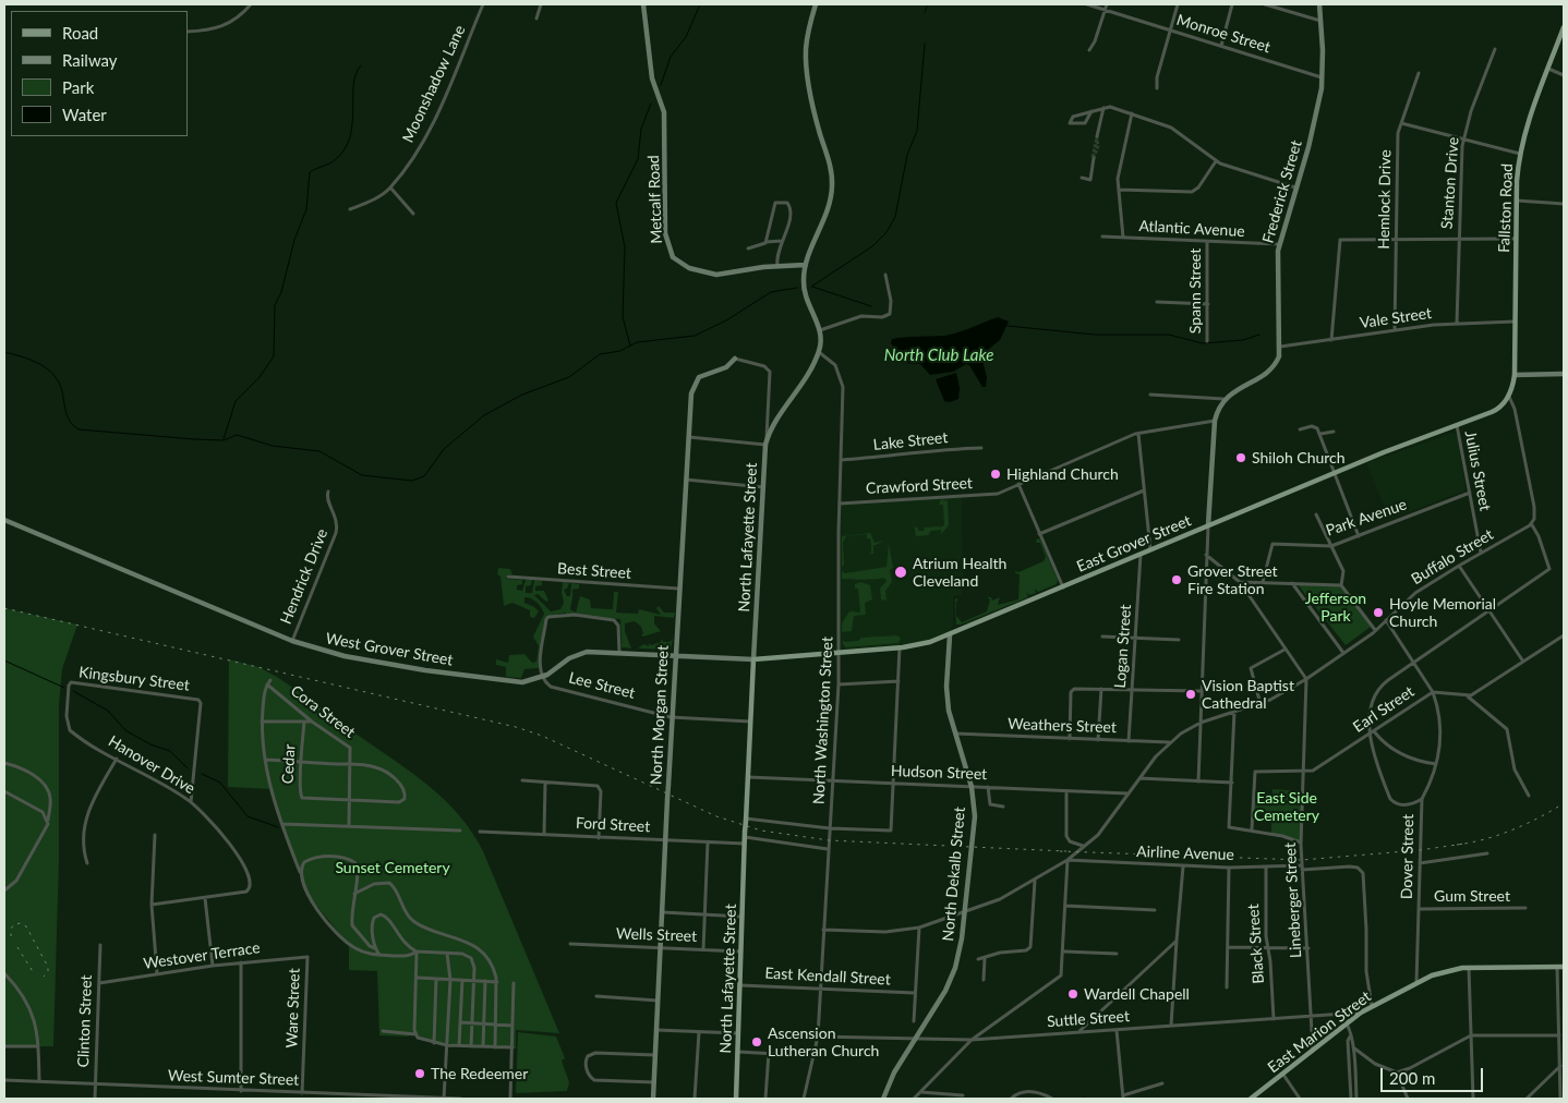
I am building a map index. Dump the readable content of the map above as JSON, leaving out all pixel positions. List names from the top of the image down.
{
  "streets": {
    "main road": [
      "Fallston Road",
      "North Lafayette Street",
      "East Grover Street",
      "East Marion Street"
    ],
    "street": [
      "Monroe Street",
      "Moonshadow Lane",
      "Stanton Drive",
      "Frederick Street",
      "Metcalf Road",
      "Hemlock Drive",
      "Atlantic Avenue",
      "Spann Street",
      "Vale Street",
      "Lake Street",
      "Julius Street",
      "Crawford Street",
      "Park Avenue",
      "Buffalo Street",
      "Best Street",
      "Hendrick Drive",
      "Logan Street",
      "West Grover Street",
      "Kingsbury Street",
      "Lee Street",
      "Earl Street",
      "Cora Street",
      "North Morgan Street",
      "North Washington Street",
      "Weathers Street",
      "Cedar",
      "Hanover Drive",
      "Hudson Street",
      "Ford Street",
      "Airline Avenue",
      "Dover Street",
      "North Dekalb Street",
      "Gum Street",
      "Lineberger Street",
      "Wells Street",
      "Black Street",
      "Westover Terrace",
      "East Kendall Street",
      "Ware Street",
      "Suttle Street",
      "Clinton Street",
      "West Sumter Street"
    ]
  },
  "crossings": [
    ["Monroe Street", "Frederick Street"],
    ["Stanton Drive", "Vale Street"],
    ["Frederick Street", "Atlantic Avenue"],
    ["Frederick Street", "Vale Street"],
    ["Metcalf Road", "North Lafayette Street"],
    ["Hemlock Drive", "Vale Street"],
    ["Fallston Road", "Vale Street"],
    ["Fallston Road", "East Grover Street"],
    ["Atlantic Avenue", "Spann Street"],
    ["Lake Street", "North Washington Street"],
    ["Julius Street", "Park Avenue"],
    ["Julius Street", "East Grover Street"],
    ["Julius Street", "Buffalo Street"],
    ["Crawford Street", "North Washington Street"],
    ["North Lafayette Street", "East Grover Street"],
    ["North Lafayette Street", "West Grover Street"],
    ["North Lafayette Street", "Lee Street"],
    ["North Lafayette Street", "North Washington Street"],
    ["North Lafayette Street", "Hudson Street"],
    ["North Lafayette Street", "Ford Street"],
    ["North Lafayette Street", "Wells Street"],
    ["North Lafayette Street", "East Kendall Street"],
    ["East Grover Street", "Logan Street"],
    ["East Grover Street", "West Grover Street"],
    ["East Grover Street", "North Washington Street"],
    ["East Grover Street", "North Dekalb Street"],
    ["Buffalo Street", "Weathers Street"],
    ["Buffalo Street", "Hudson Street"],
    ["Buffalo Street", "Airline Avenue"],
    ["Buffalo Street", "Dover Street"],
    ["Buffalo Street", "Lineberger Street"],
    ["Best Street", "North Morgan Street"],
    ["Hendrick Drive", "West Grover Street"],
    ["Logan Street", "Weathers Street"],
    ["West Grover Street", "Lee Street"],
    ["West Grover Street", "North Morgan Street"],
    ["Kingsbury Street", "Hanover Drive"],
    ["Lee Street", "North Morgan Street"],
    ["Earl Street", "Dover Street"],
    ["Earl Street", "Lineberger Street"],
    ["Cora Street", "Cedar"],
    ["North Morgan Street", "Ford Street"],
    ["North Morgan Street", "Wells Street"],
    ["North Washington Street", "Hudson Street"],
    ["North Washington Street", "Ford Street"],
    ["North Washington Street", "East Kendall Street"],
    ["North Washington Street", "Suttle Street"],
    ["Weathers Street", "North Dekalb Street"],
    ["Hudson Street", "North Dekalb Street"],
    ["Airline Avenue", "Lineberger Street"],
    ["Airline Avenue", "Black Street"],
    ["Airline Avenue", "East Marion Street"],
    ["Dover Street", "Gum Street"],
    ["Dover Street", "East Marion Street"],
    ["North Dekalb Street", "Suttle Street"],
    ["Lineberger Street", "Suttle Street"],
    ["Lineberger Street", "East Marion Street"],
    ["Black Street", "Suttle Street"],
    ["Westover Terrace", "Ware Street"],
    ["Westover Terrace", "Clinton Street"],
    ["Ware Street", "West Sumter Street"],
    ["Suttle Street", "East Marion Street"],
    ["Clinton Street", "West Sumter Street"]
  ],
  "water": ["North Club Lake"],
  "parks": ["Jefferson Park", "East Side Cemetery", "Sunset Cemetery"],
  "places": [
    "Shiloh Church",
    "Highland Church",
    "Atrium Health Cleveland",
    "Grover Street Fire Station",
    "Hoyle Memorial Church",
    "Vision Baptist Cathedral",
    "Wardell Chapell",
    "Ascension Lutheran Church",
    "The Redeemer"
  ],
  "legend": [
    "Road",
    "Railway",
    "Park",
    "Water"
  ],
  "scale_bar": "200 m"
}
